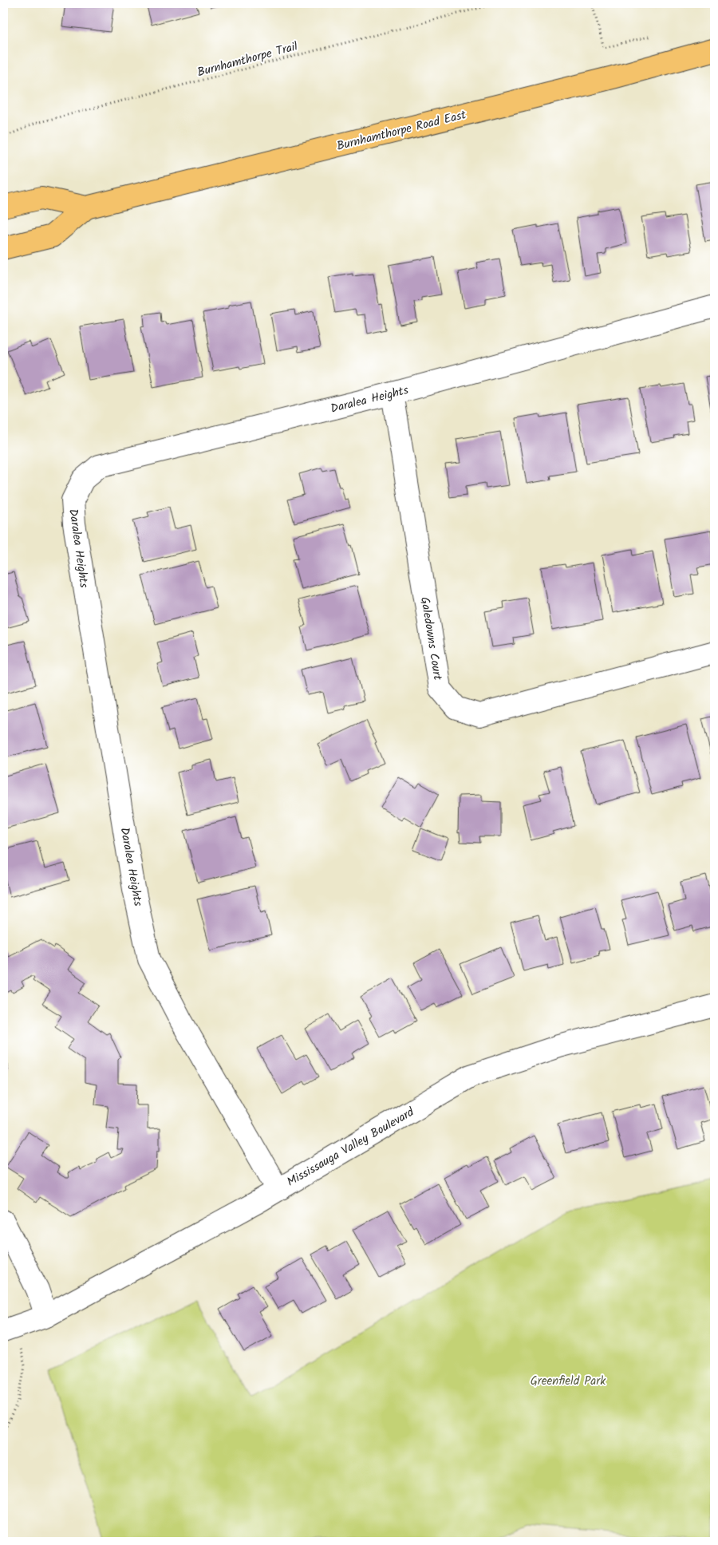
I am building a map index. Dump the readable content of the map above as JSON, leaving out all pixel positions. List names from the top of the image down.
{
  "streets": {
    "main road": ["Burnhamthorpe Road East"],
    "street": ["Daralea Heights", "Galedowns Court", "Mississauga Valley Boulevard"],
    "path": ["Burnhamthorpe Trail"]
  },
  "crossings": [
    ["Daralea Heights", "Galedowns Court"],
    ["Daralea Heights", "Mississauga Valley Boulevard"]
  ],
  "parks": ["Greenfield Park"]
}
